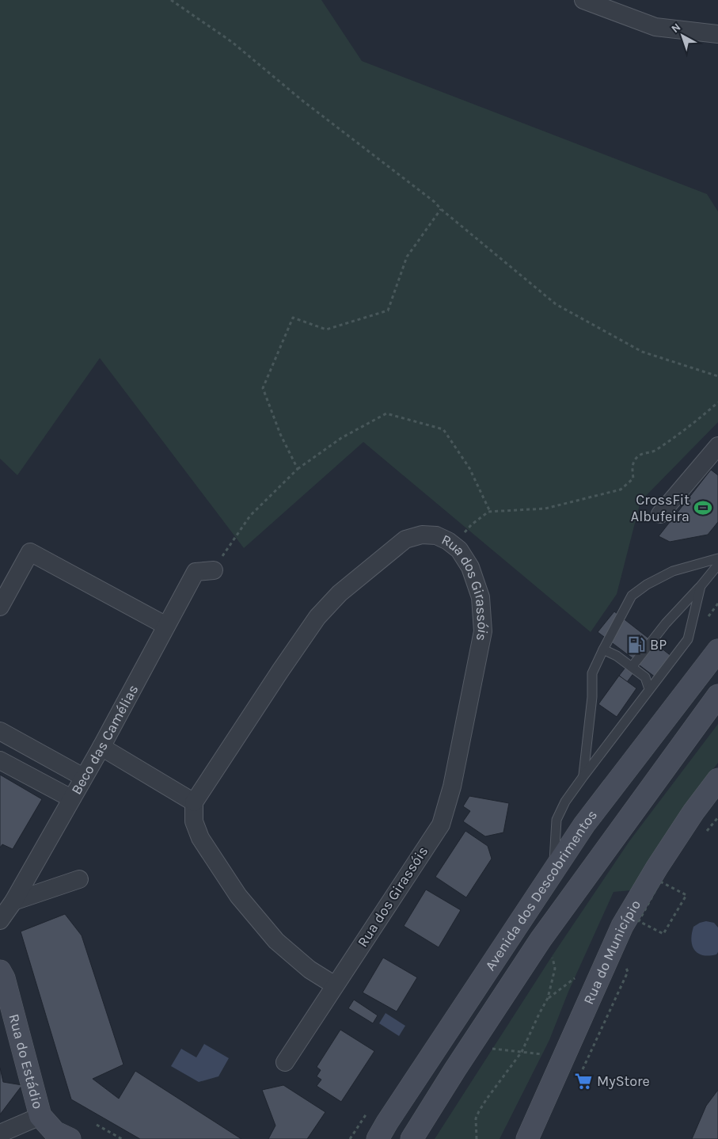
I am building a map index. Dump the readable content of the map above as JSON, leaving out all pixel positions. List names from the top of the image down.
{
  "streets": {
    "main road": ["Avenida dos Descobrimentos", "Rua do Município", "Rua do Estádio"],
    "street": ["Rua dos Girassóis", "Beco das Camélias"]
  },
  "places": {
    "sports": ["CrossFit Albufeira"],
    "fuel station": ["BP"],
    "supermarket": ["MyStore"]
  },
  "north": "top left"
}
